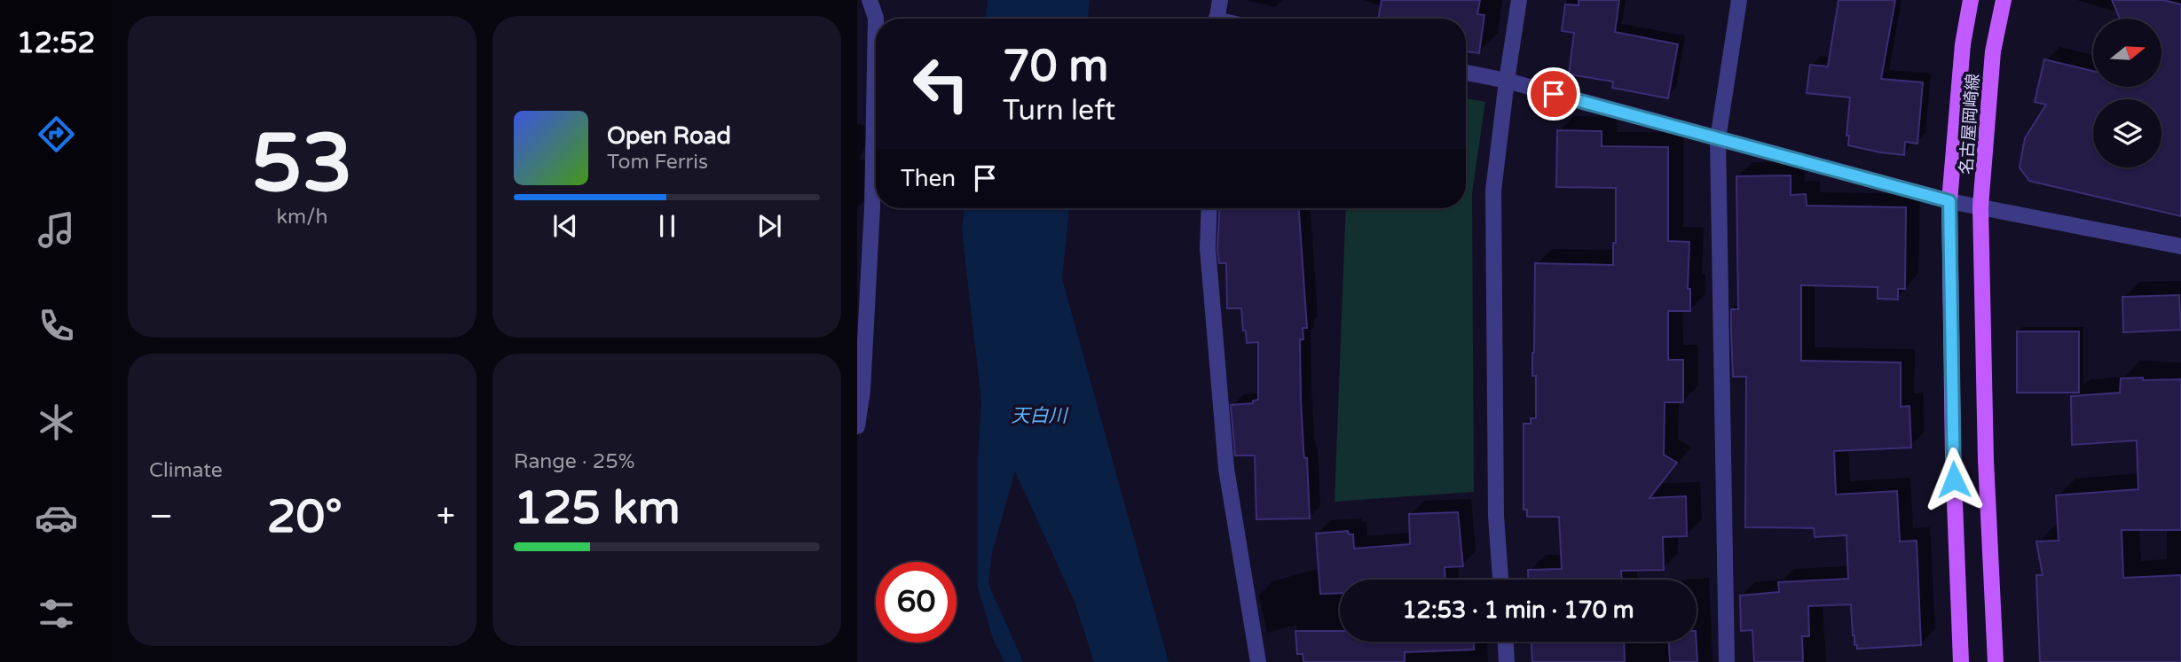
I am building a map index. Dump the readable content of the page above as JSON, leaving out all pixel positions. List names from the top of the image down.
{
  "streets": {
    "main road": ["名古屋岡崎線"]
  },
  "water": ["天白川"],
  "north": "right",
  "page": {
    "tabs": "12:52",
    "tile": [
      ["53", "km/h"],
      "Climate",
      ["Range · 25%", "125 km"]
    ],
    "turn": ["70 m", "Turn left"],
    "song": ["Open Road", "Tom Ferris"],
    "then": "Then",
    "heat": ["−", "20°", "+"],
    "limit": "60",
    "trip": "12:53 · 1 min · 170 m"
  }
}
